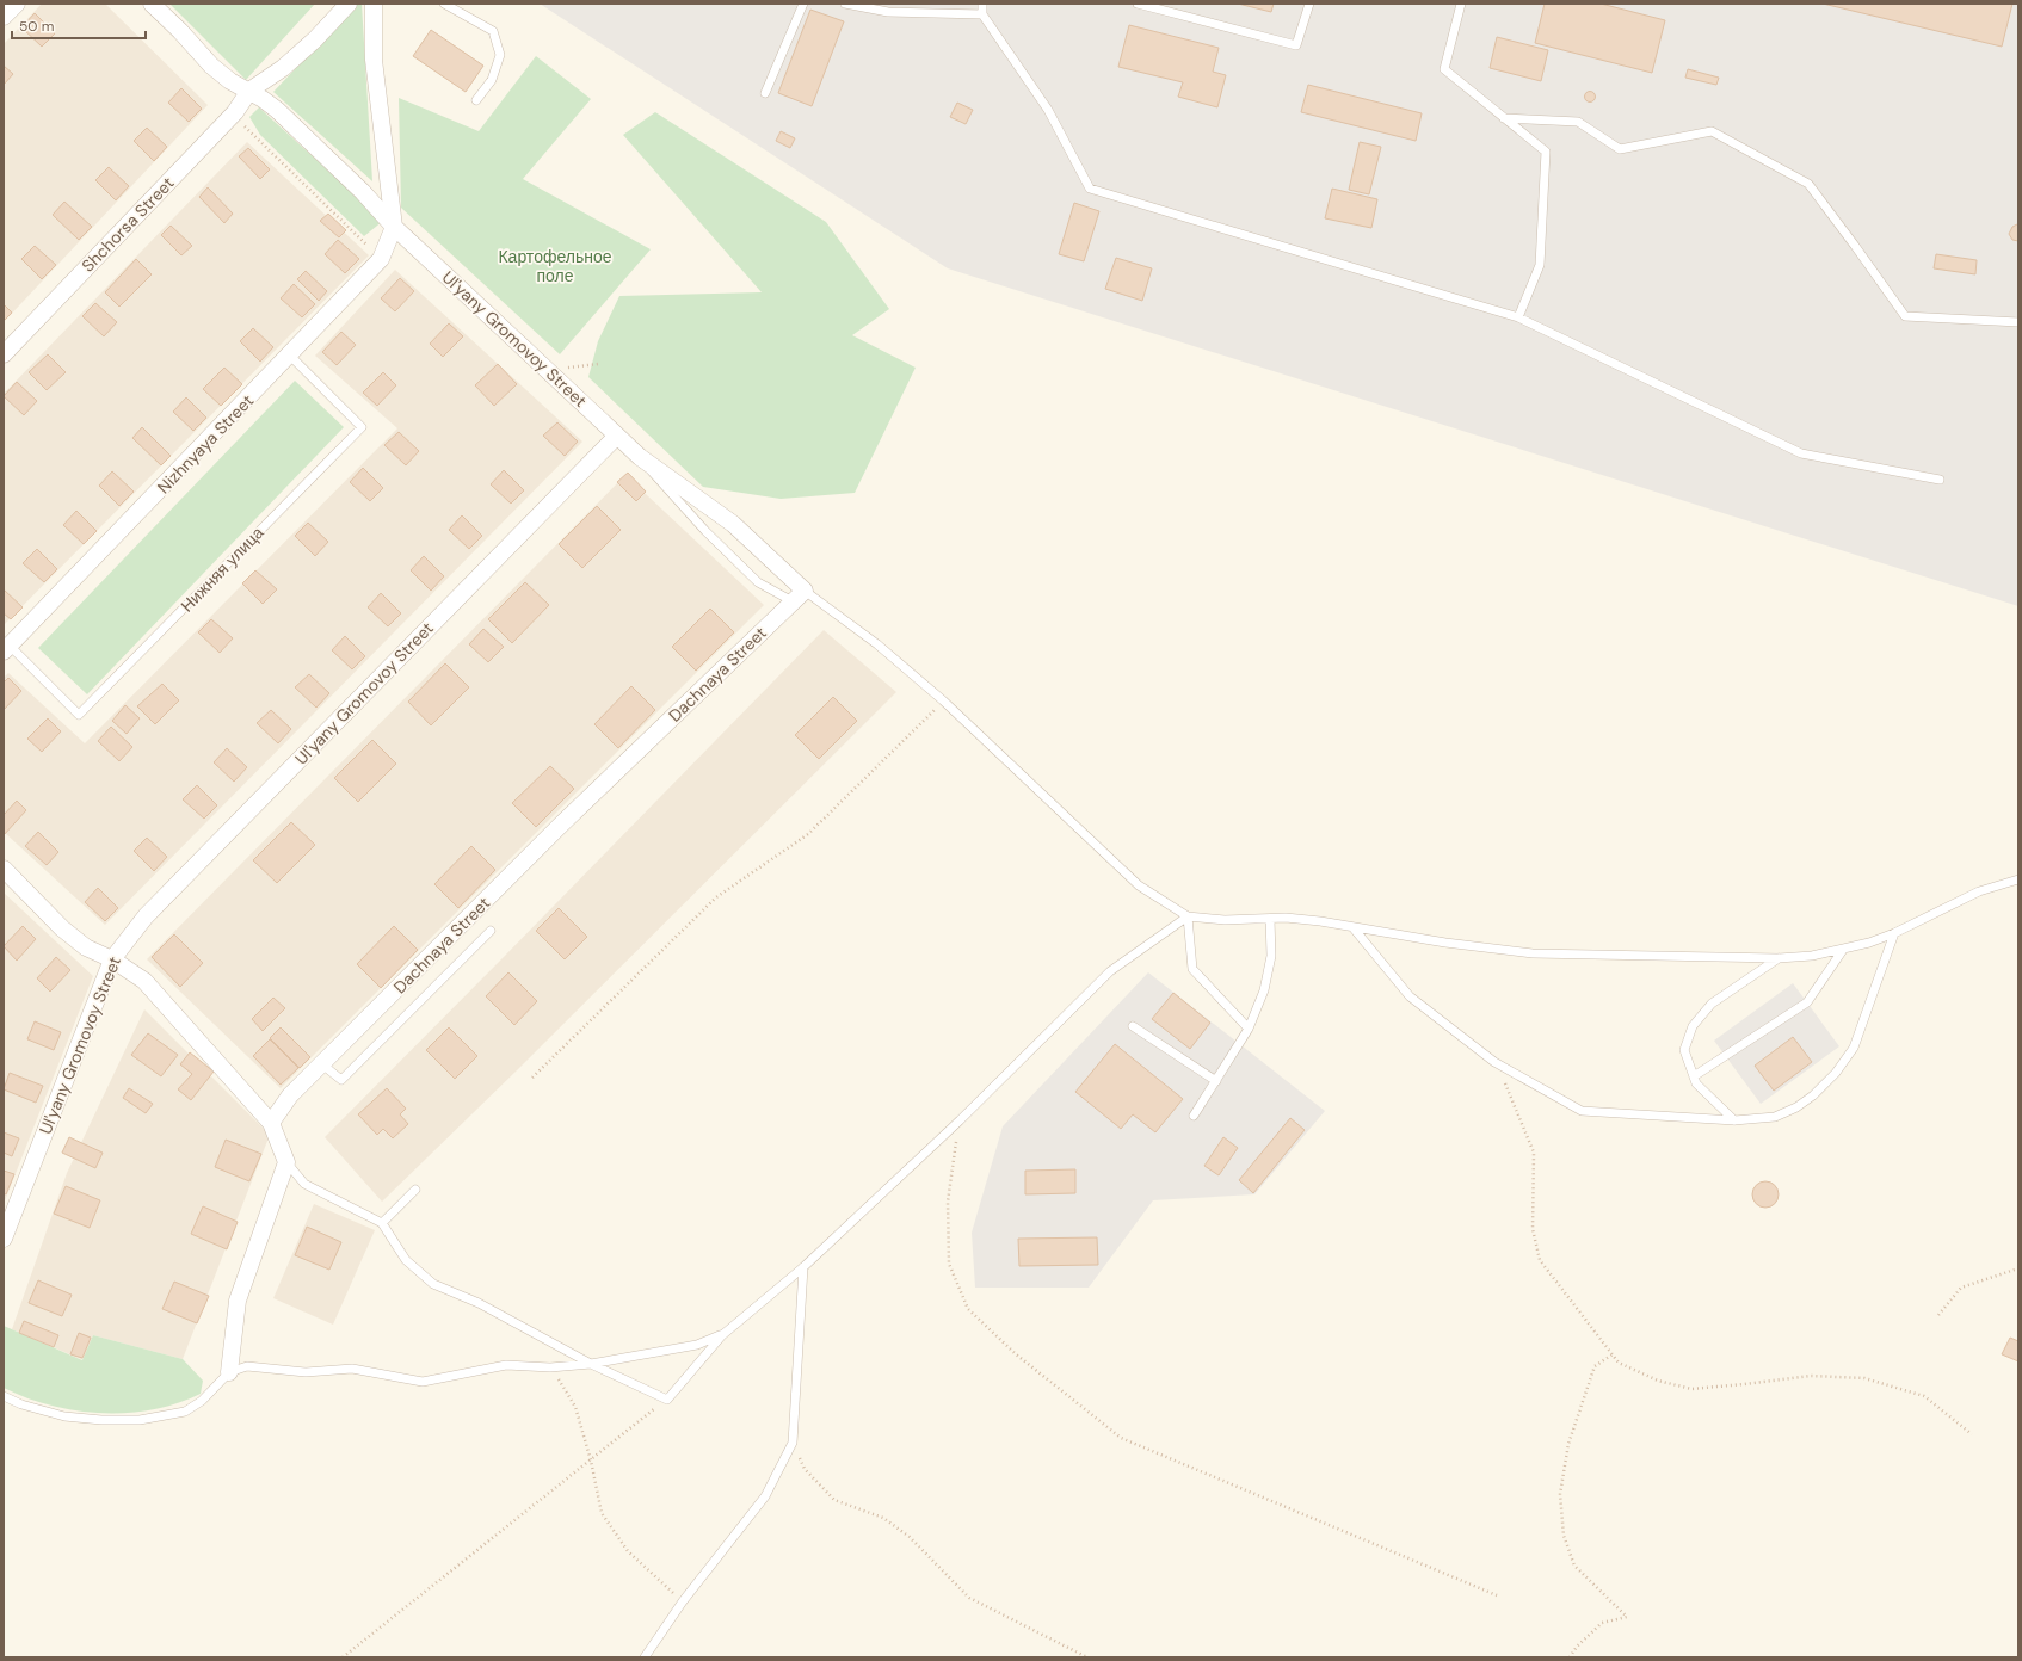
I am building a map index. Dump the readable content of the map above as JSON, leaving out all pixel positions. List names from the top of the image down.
{
  "streets": {
    "street": [
      "Shchorsa Street",
      "Ul'yany Gromovoy Street",
      "Nizhnyaya Street",
      "Dachnaya Street"
    ],
    "lane": ["Нижняя улица"]
  },
  "crossings": [
    ["Shchorsa Street", "Ul'yany Gromovoy Street"],
    ["Ul'yany Gromovoy Street", "Nizhnyaya Street"],
    ["Nizhnyaya Street", "Нижняя улица"]
  ],
  "parks": ["Картофельное поле"],
  "scale_bar": "50 m"
}
